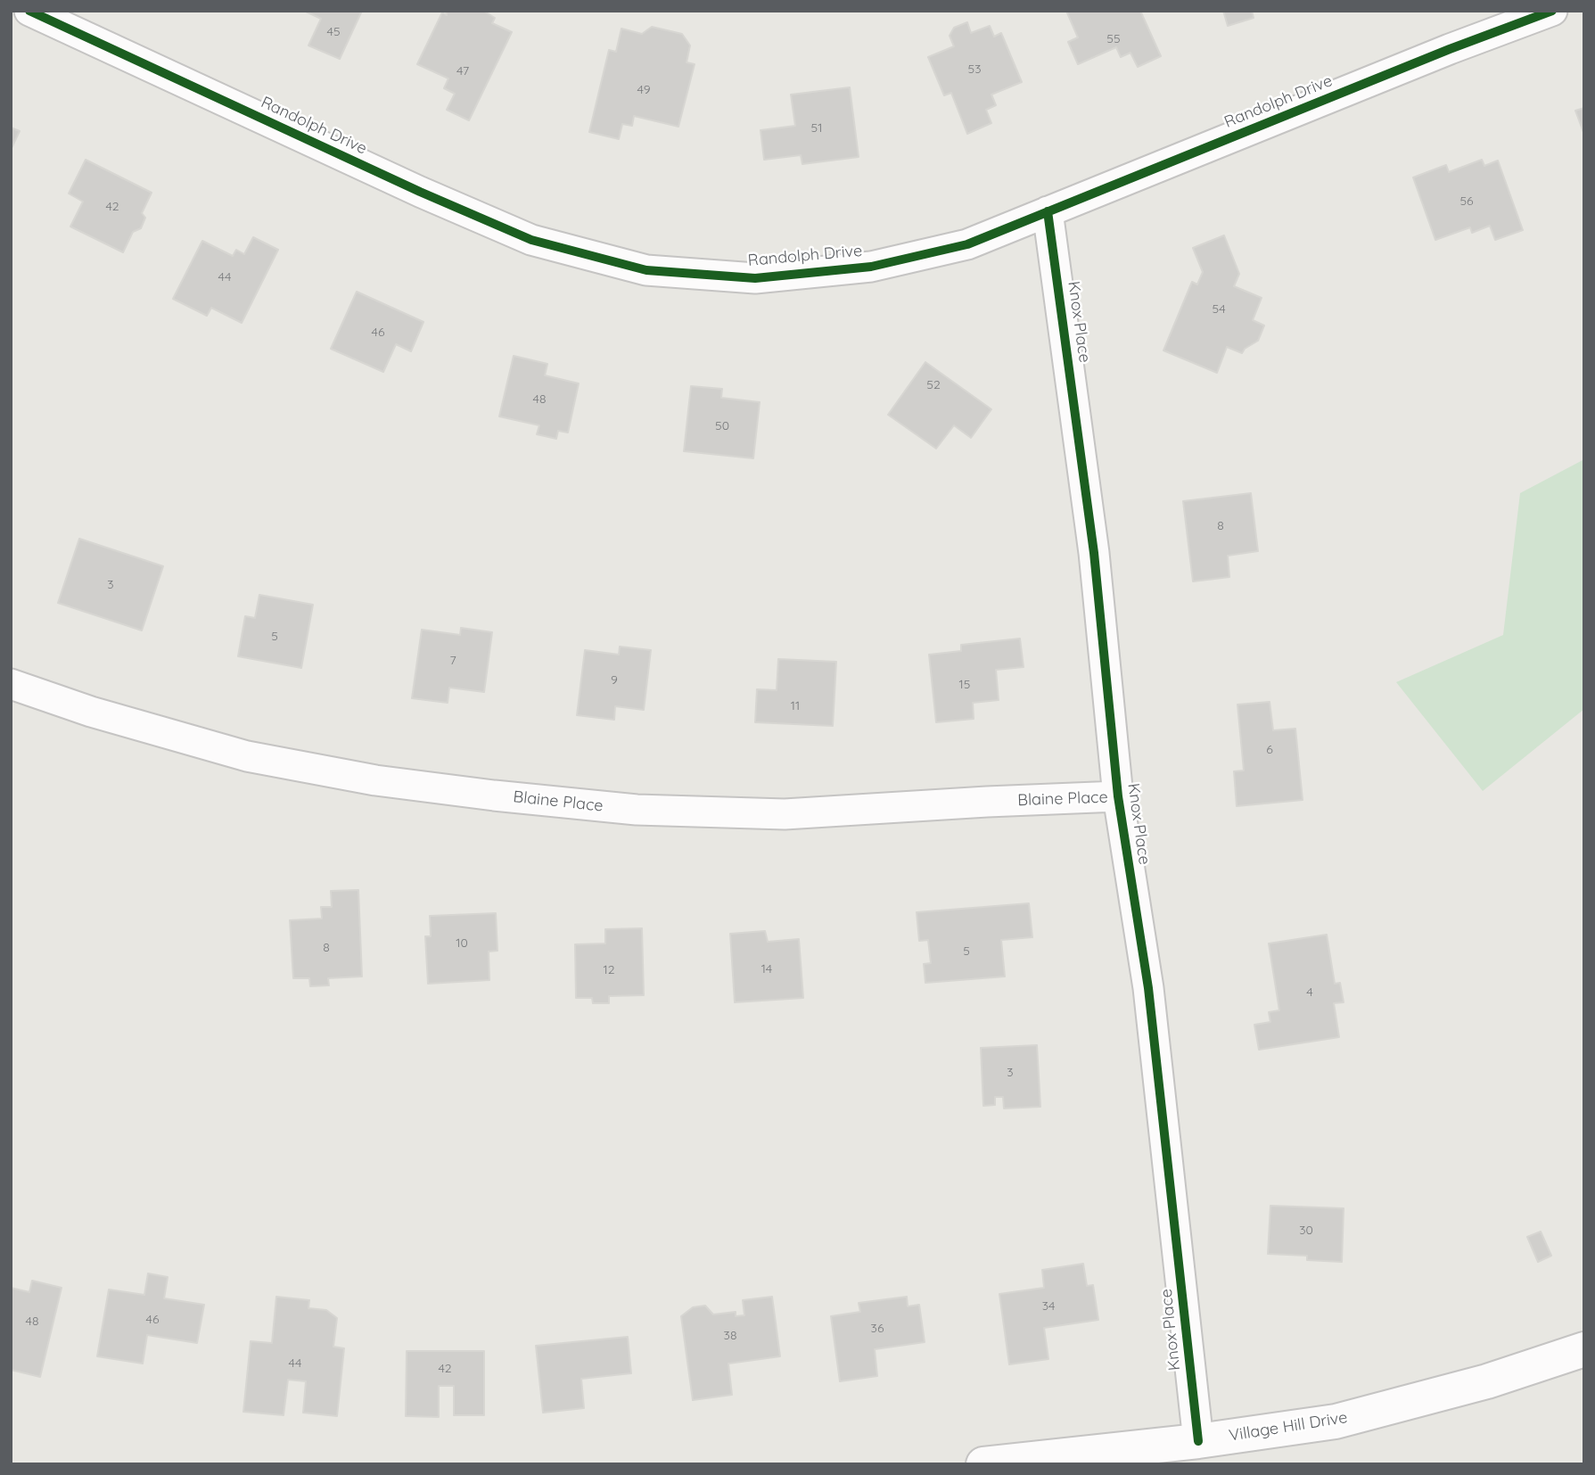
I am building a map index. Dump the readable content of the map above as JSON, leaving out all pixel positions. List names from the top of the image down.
{
  "streets": {
    "street": [
      "Randolph Drive",
      "Knox Place",
      "Blaine Place",
      "Village Hill Drive"
    ]
  },
  "crossings": [
    ["Randolph Drive", "Knox Place"],
    ["Knox Place", "Blaine Place"],
    ["Knox Place", "Village Hill Drive"]
  ],
  "house_numbers": [
    "45",
    "55",
    "53",
    "47",
    "49",
    "51",
    "56",
    "42",
    "44",
    "54",
    "46",
    "52",
    "48",
    "50",
    "8",
    "3",
    "5",
    "7",
    "9",
    "15",
    "11",
    "6",
    "10",
    "8",
    "5",
    "14",
    "12",
    "4",
    "3",
    "30",
    "34",
    "46",
    "48",
    "36",
    "38",
    "44",
    "42"
  ]
}
